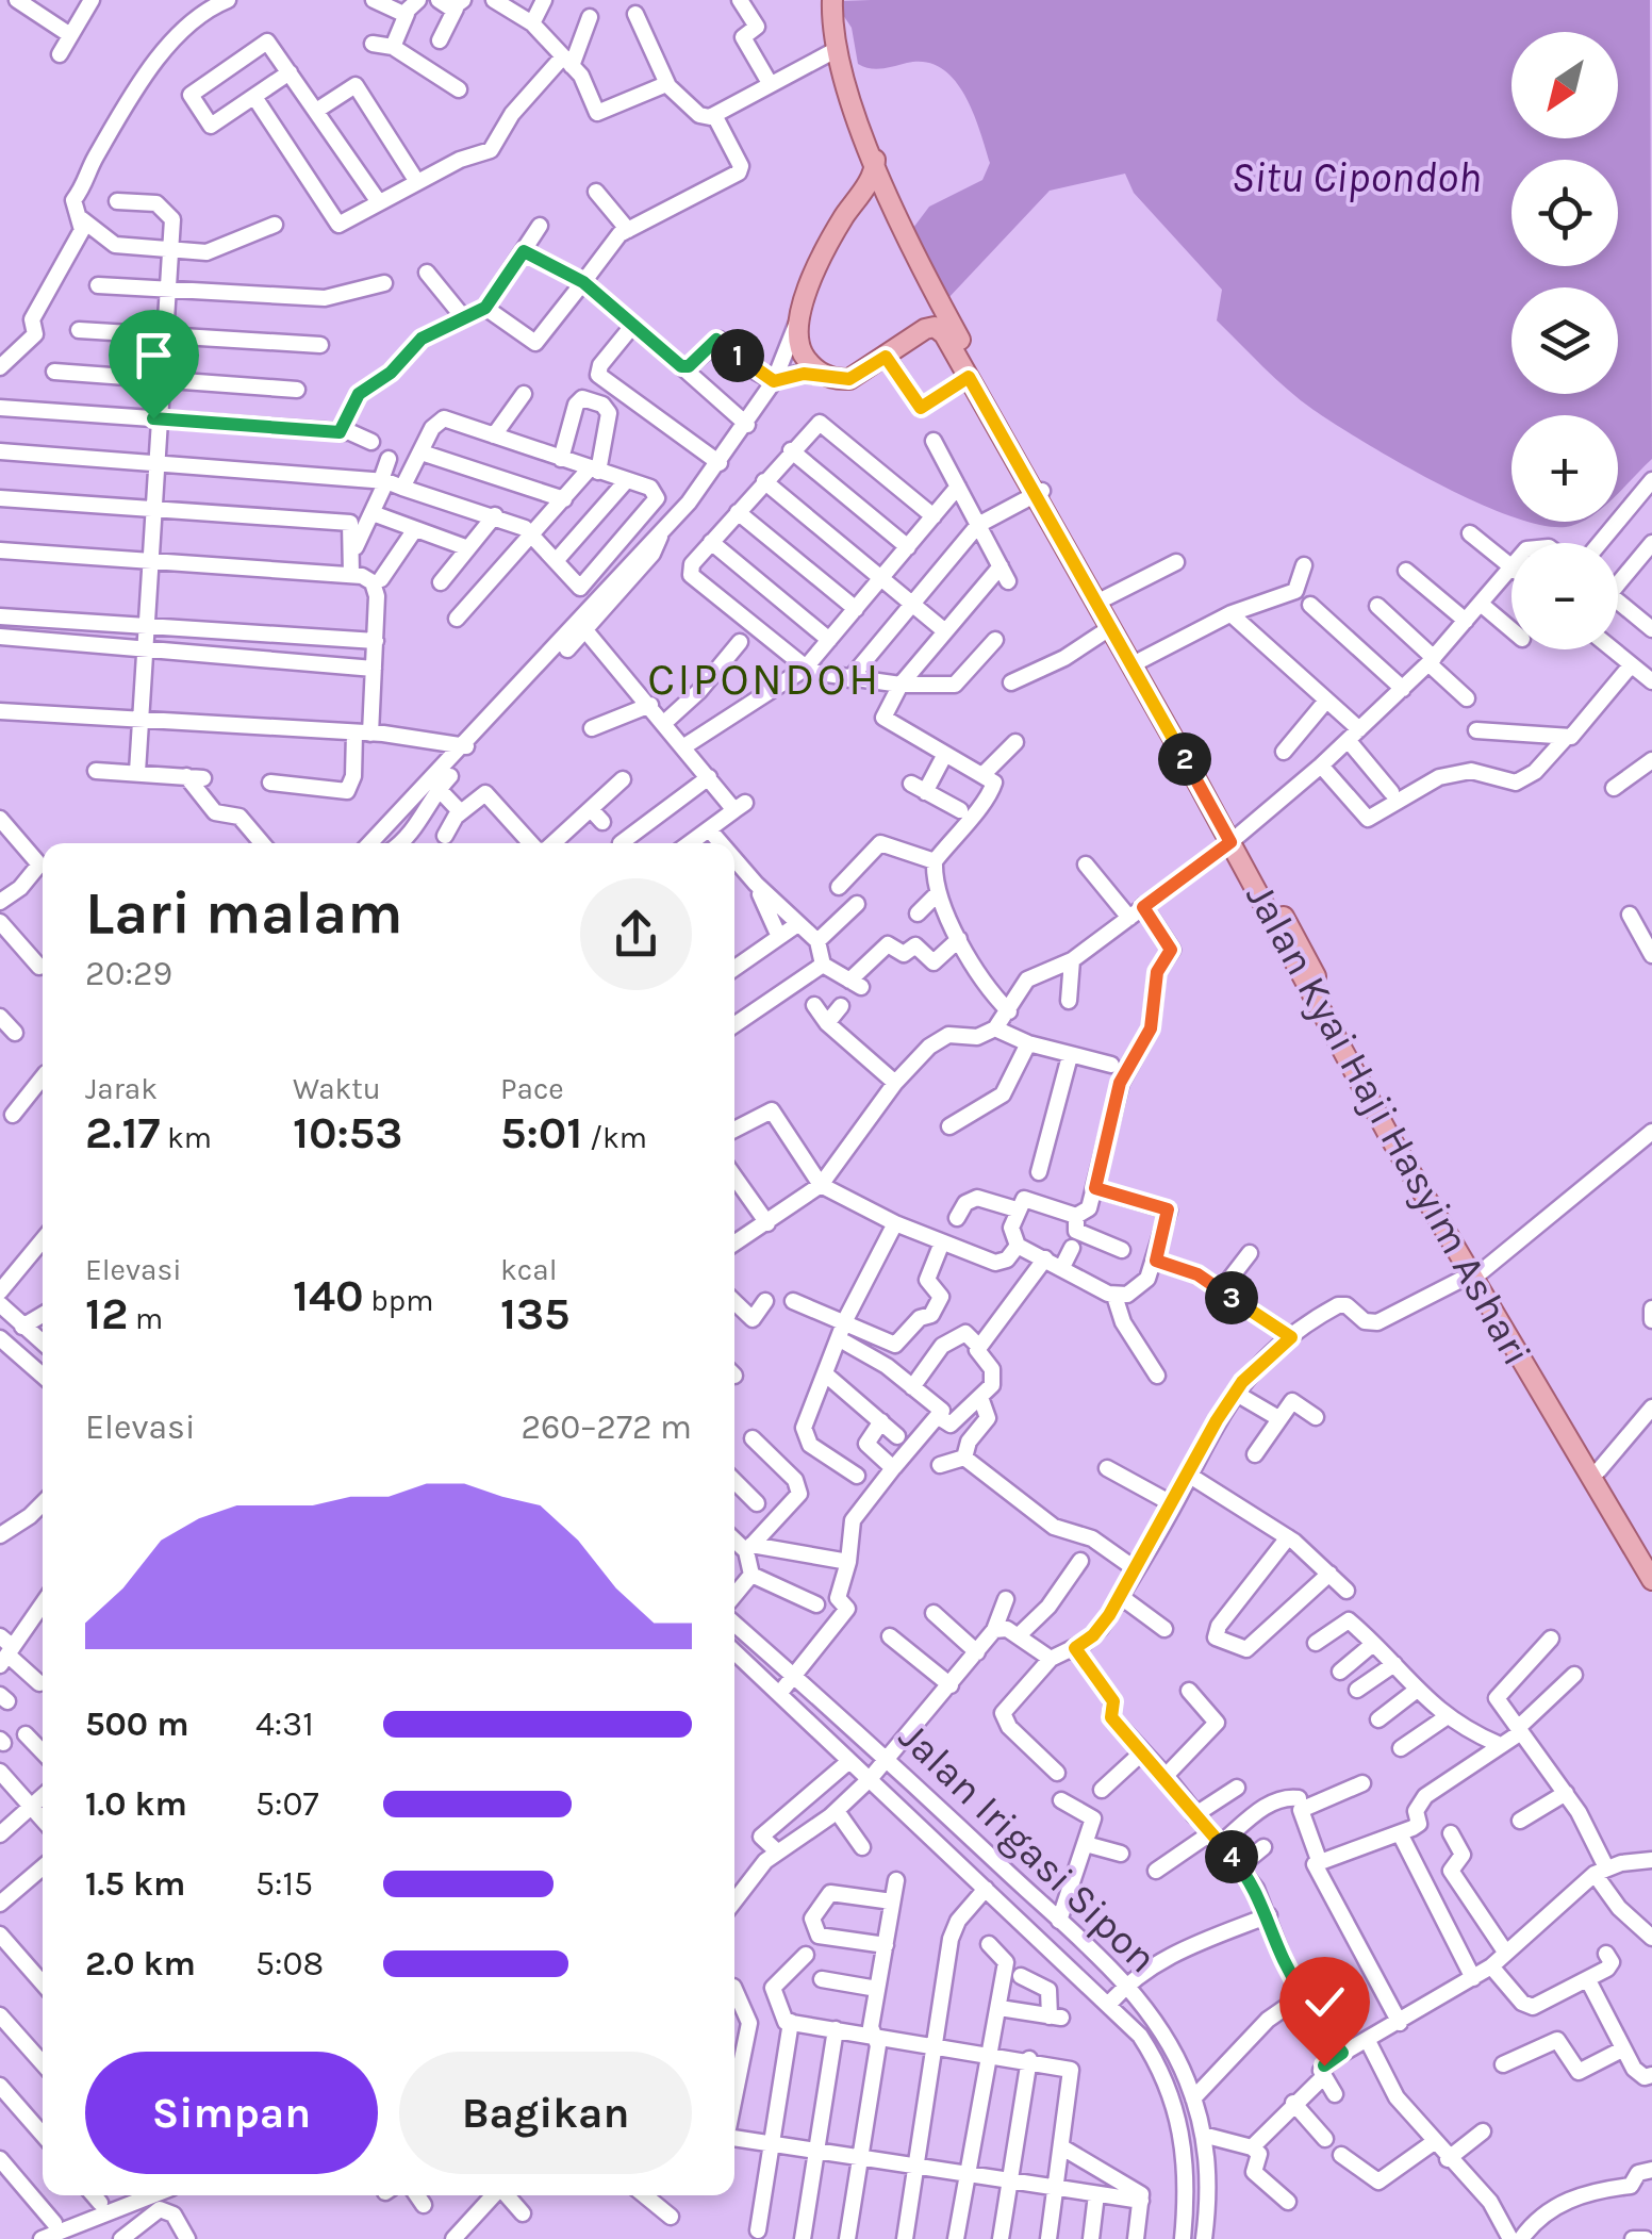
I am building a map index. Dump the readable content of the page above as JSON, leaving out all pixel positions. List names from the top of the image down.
{
  "streets": {
    "main road": ["Jalan Kyai Haji Hasyim Ashari"],
    "street": ["Jalan Irigasi Sipon"]
  },
  "districts": ["CIPONDOH"],
  "water": ["Situ Cipondoh"],
  "north": "bottom left",
  "page": {
    "map_buttons": ["+", "−"],
    "pins": [
      "1",
      "2",
      "3",
      "4"
    ],
    "heading": ["Lari malam", "20:29"],
    "stats": [
      ["Jarak", "2.17 km"],
      ["Waktu", "10:53"],
      ["Pace", "5:01 /km"],
      ["Elevasi", "12 m"],
      ["140 bpm"],
      ["kcal", "135"]
    ],
    "chart": ["Elevasi", "260–272 m"],
    "list": [
      {
        "name": "500 m",
        "note": "4:31"
      },
      {
        "name": "1.0 km",
        "note": "5:07"
      },
      {
        "name": "1.5 km",
        "note": "5:15"
      },
      {
        "name": "2.0 km",
        "note": "5:08"
      }
    ],
    "buttons": ["Simpan", "Bagikan"]
  }
}
